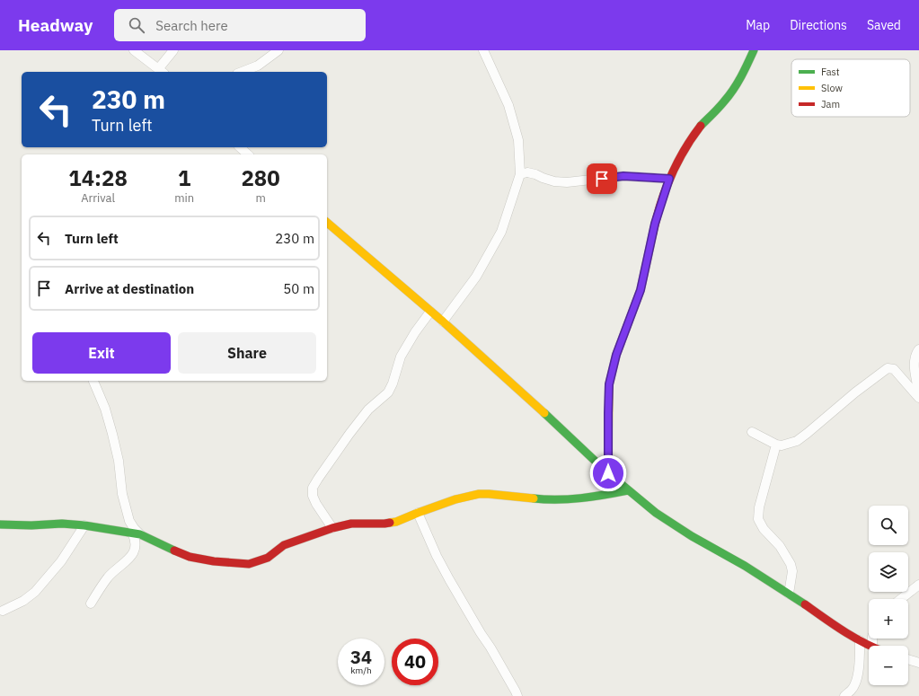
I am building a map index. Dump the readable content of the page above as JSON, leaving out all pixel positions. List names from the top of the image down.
{
  "legend": ["Fast", "Slow", "Jam"],
  "page": {
    "header": "Headway",
    "search": "Search here",
    "nav": ["Map", "Directions", "Saved"],
    "turn": ["230 m", "Turn left"],
    "eta": [
      "14:28",
      "Arrival",
      "1",
      "min",
      "280",
      "m"
    ],
    "list": [
      {
        "name": "Turn left",
        "value": "230 m"
      },
      {
        "name": "Arrive at destination",
        "value": "50 m"
      }
    ],
    "buttons": ["Exit", "Share"],
    "map_buttons": ["+", "−"],
    "speed": "34 km/h",
    "limit": "40"
  }
}
